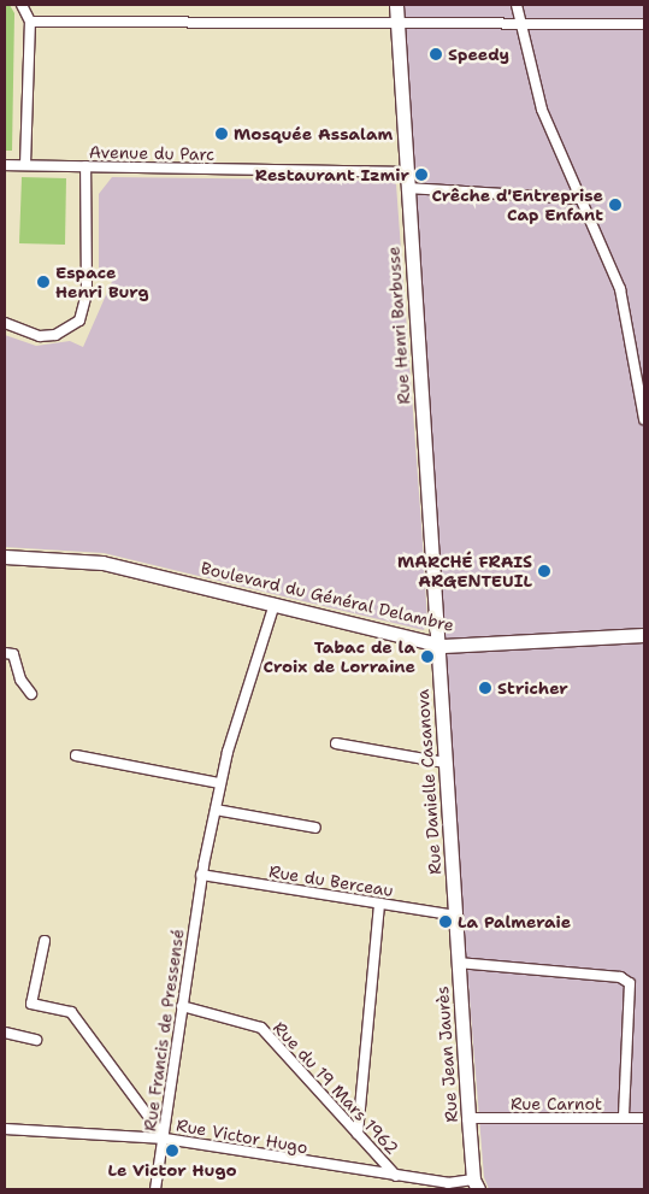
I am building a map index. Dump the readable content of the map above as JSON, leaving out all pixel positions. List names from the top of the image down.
{
  "streets": {
    "street": [
      "Avenue du Parc",
      "Rue Henri Barbusse",
      "Boulevard du Général Delambre",
      "Rue Danielle Casanova",
      "Rue du Berceau",
      "Rue Francis de Pressensé",
      "Rue Jean Jaurès",
      "Rue du 19 Mars 1962",
      "Rue Carnot",
      "Rue Victor Hugo"
    ]
  },
  "crossings": [
    ["Avenue du Parc", "Rue Henri Barbusse"],
    ["Rue Henri Barbusse", "Boulevard du Général Delambre"],
    ["Rue Henri Barbusse", "Rue Danielle Casanova"],
    ["Boulevard du Général Delambre", "Rue Danielle Casanova"],
    ["Boulevard du Général Delambre", "Rue Francis de Pressensé"],
    ["Rue Danielle Casanova", "Rue du Berceau"],
    ["Rue Danielle Casanova", "Rue Jean Jaurès"],
    ["Rue du Berceau", "Rue Francis de Pressensé"],
    ["Rue du Berceau", "Rue Jean Jaurès"],
    ["Rue Francis de Pressensé", "Rue du 19 Mars 1962"],
    ["Rue Francis de Pressensé", "Rue Victor Hugo"],
    ["Rue Jean Jaurès", "Rue Carnot"],
    ["Rue Jean Jaurès", "Rue Victor Hugo"],
    ["Rue du 19 Mars 1962", "Rue Victor Hugo"]
  ],
  "places": [
    "Speedy",
    "Mosquée Assalam",
    "Restaurant Izmir",
    "Crêche d'Entreprise Cap Enfant",
    "Espace Henri Burg",
    "MARCHÉ FRAIS ARGENTEUIL",
    "Tabac de la Croix de Lorraine",
    "Stricher",
    "La Palmeraie",
    "Le Victor Hugo"
  ]
}
